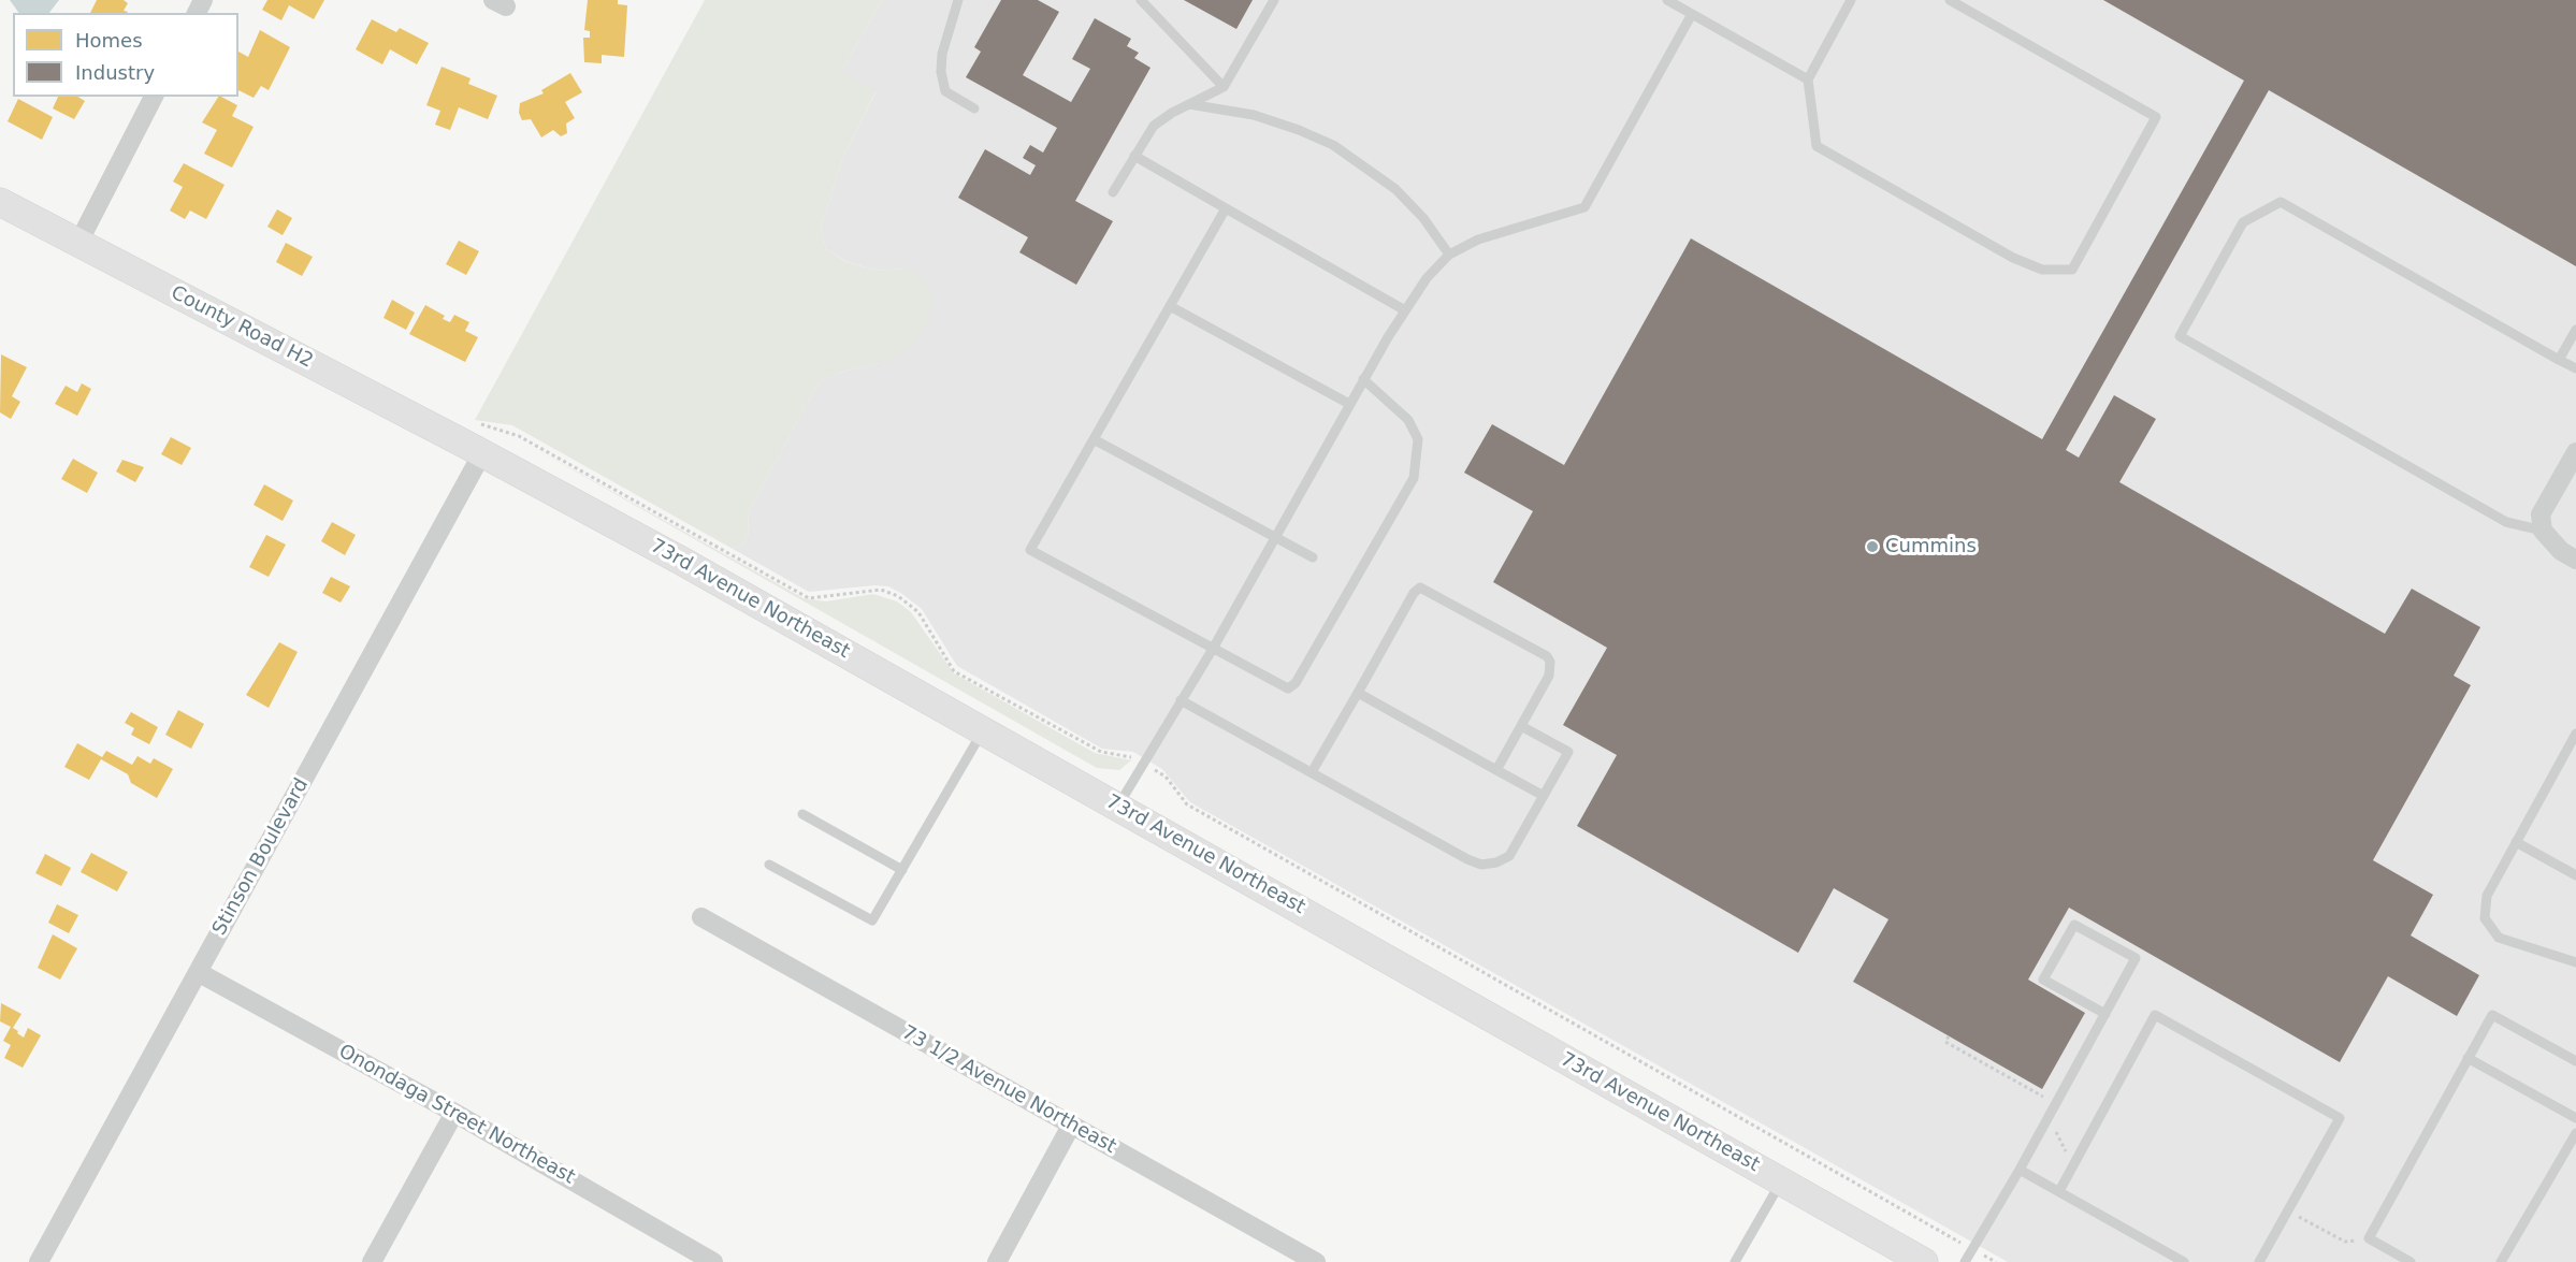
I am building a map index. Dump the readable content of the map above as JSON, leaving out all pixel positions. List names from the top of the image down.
{
  "streets": {
    "street": [
      "County Road H2",
      "73rd Avenue Northeast",
      "Stinson Boulevard",
      "73 1/2 Avenue Northeast",
      "Onondaga Street Northeast"
    ]
  },
  "crossings": [
    ["County Road H2", "73rd Avenue Northeast"],
    ["County Road H2", "Stinson Boulevard"],
    ["73rd Avenue Northeast", "Stinson Boulevard"],
    ["Stinson Boulevard", "Onondaga Street Northeast"]
  ],
  "places": ["Cummins"],
  "legend": ["Homes", "Industry"]
}
